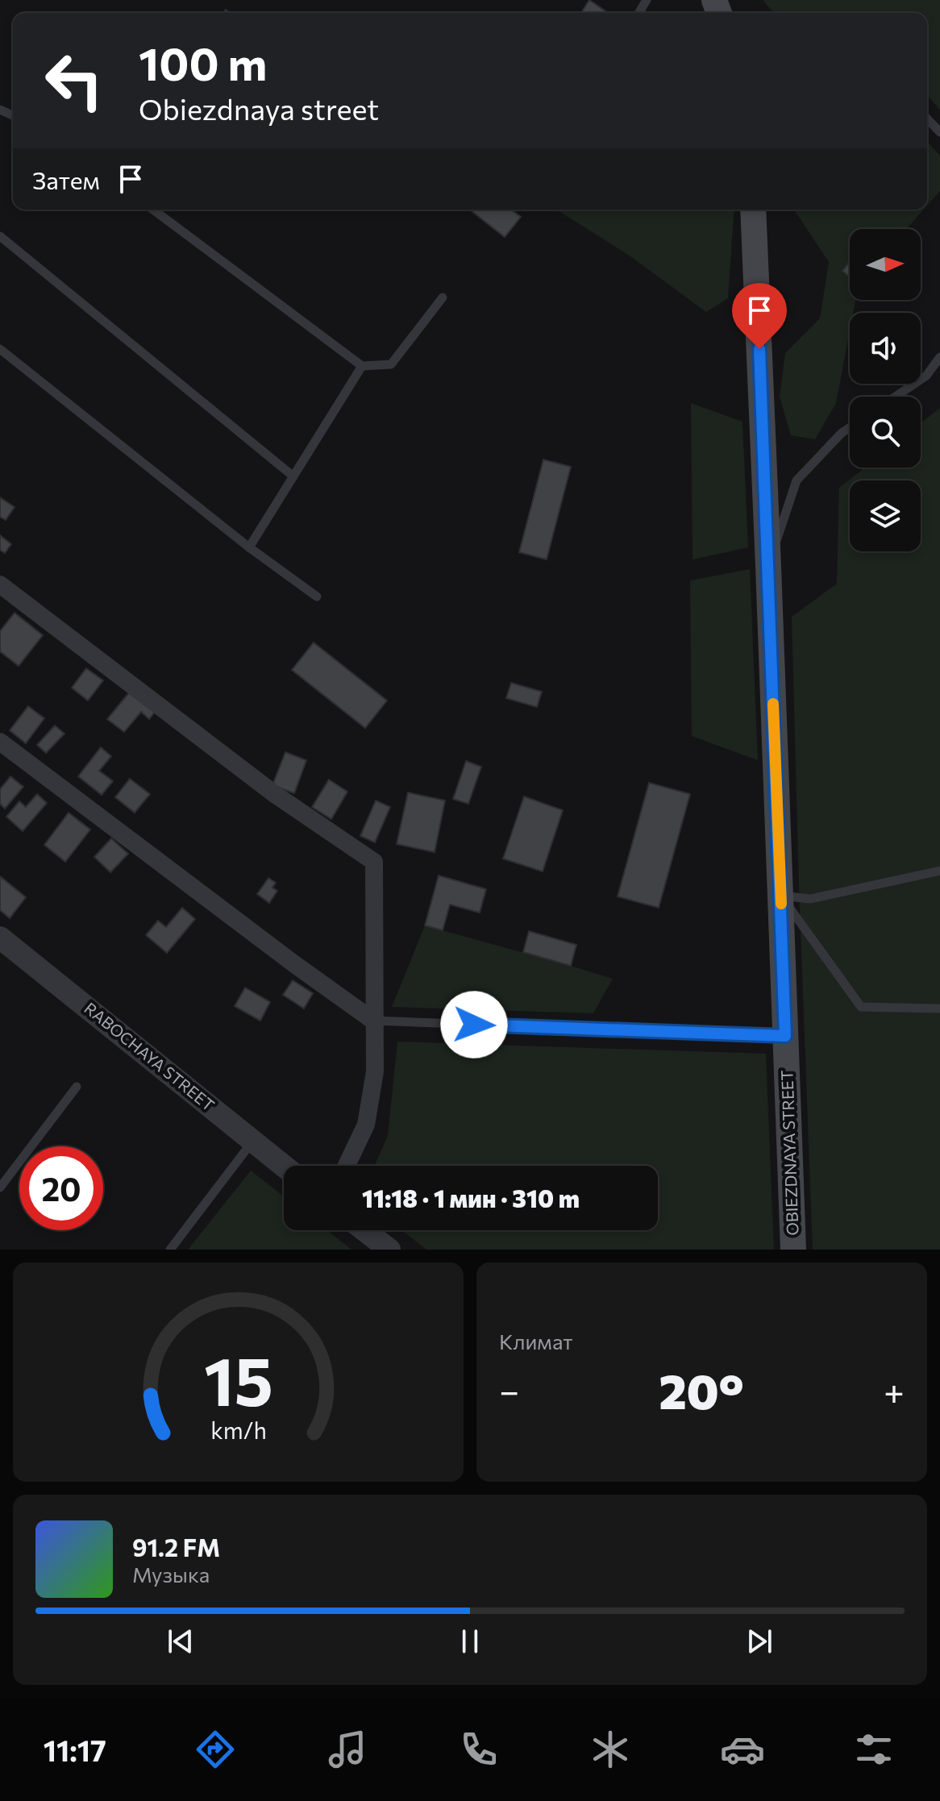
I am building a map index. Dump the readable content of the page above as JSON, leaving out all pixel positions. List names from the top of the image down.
{
  "streets": {
    "main road": ["OBIEZDNAYA STREET"],
    "street": ["RABOCHAYA STREET"]
  },
  "north": "right",
  "page": {
    "turn": ["100 m", "Obiezdnaya street"],
    "then": "Затем",
    "limit": "20",
    "trip": "11:18 · 1 мин · 310 m",
    "tile": "Климат",
    "heat": ["−", "20°", "+"],
    "song": ["91.2 FM", "Музыка"],
    "tabs": "11:17",
    "gauge": ["15", "km/h"]
  }
}
